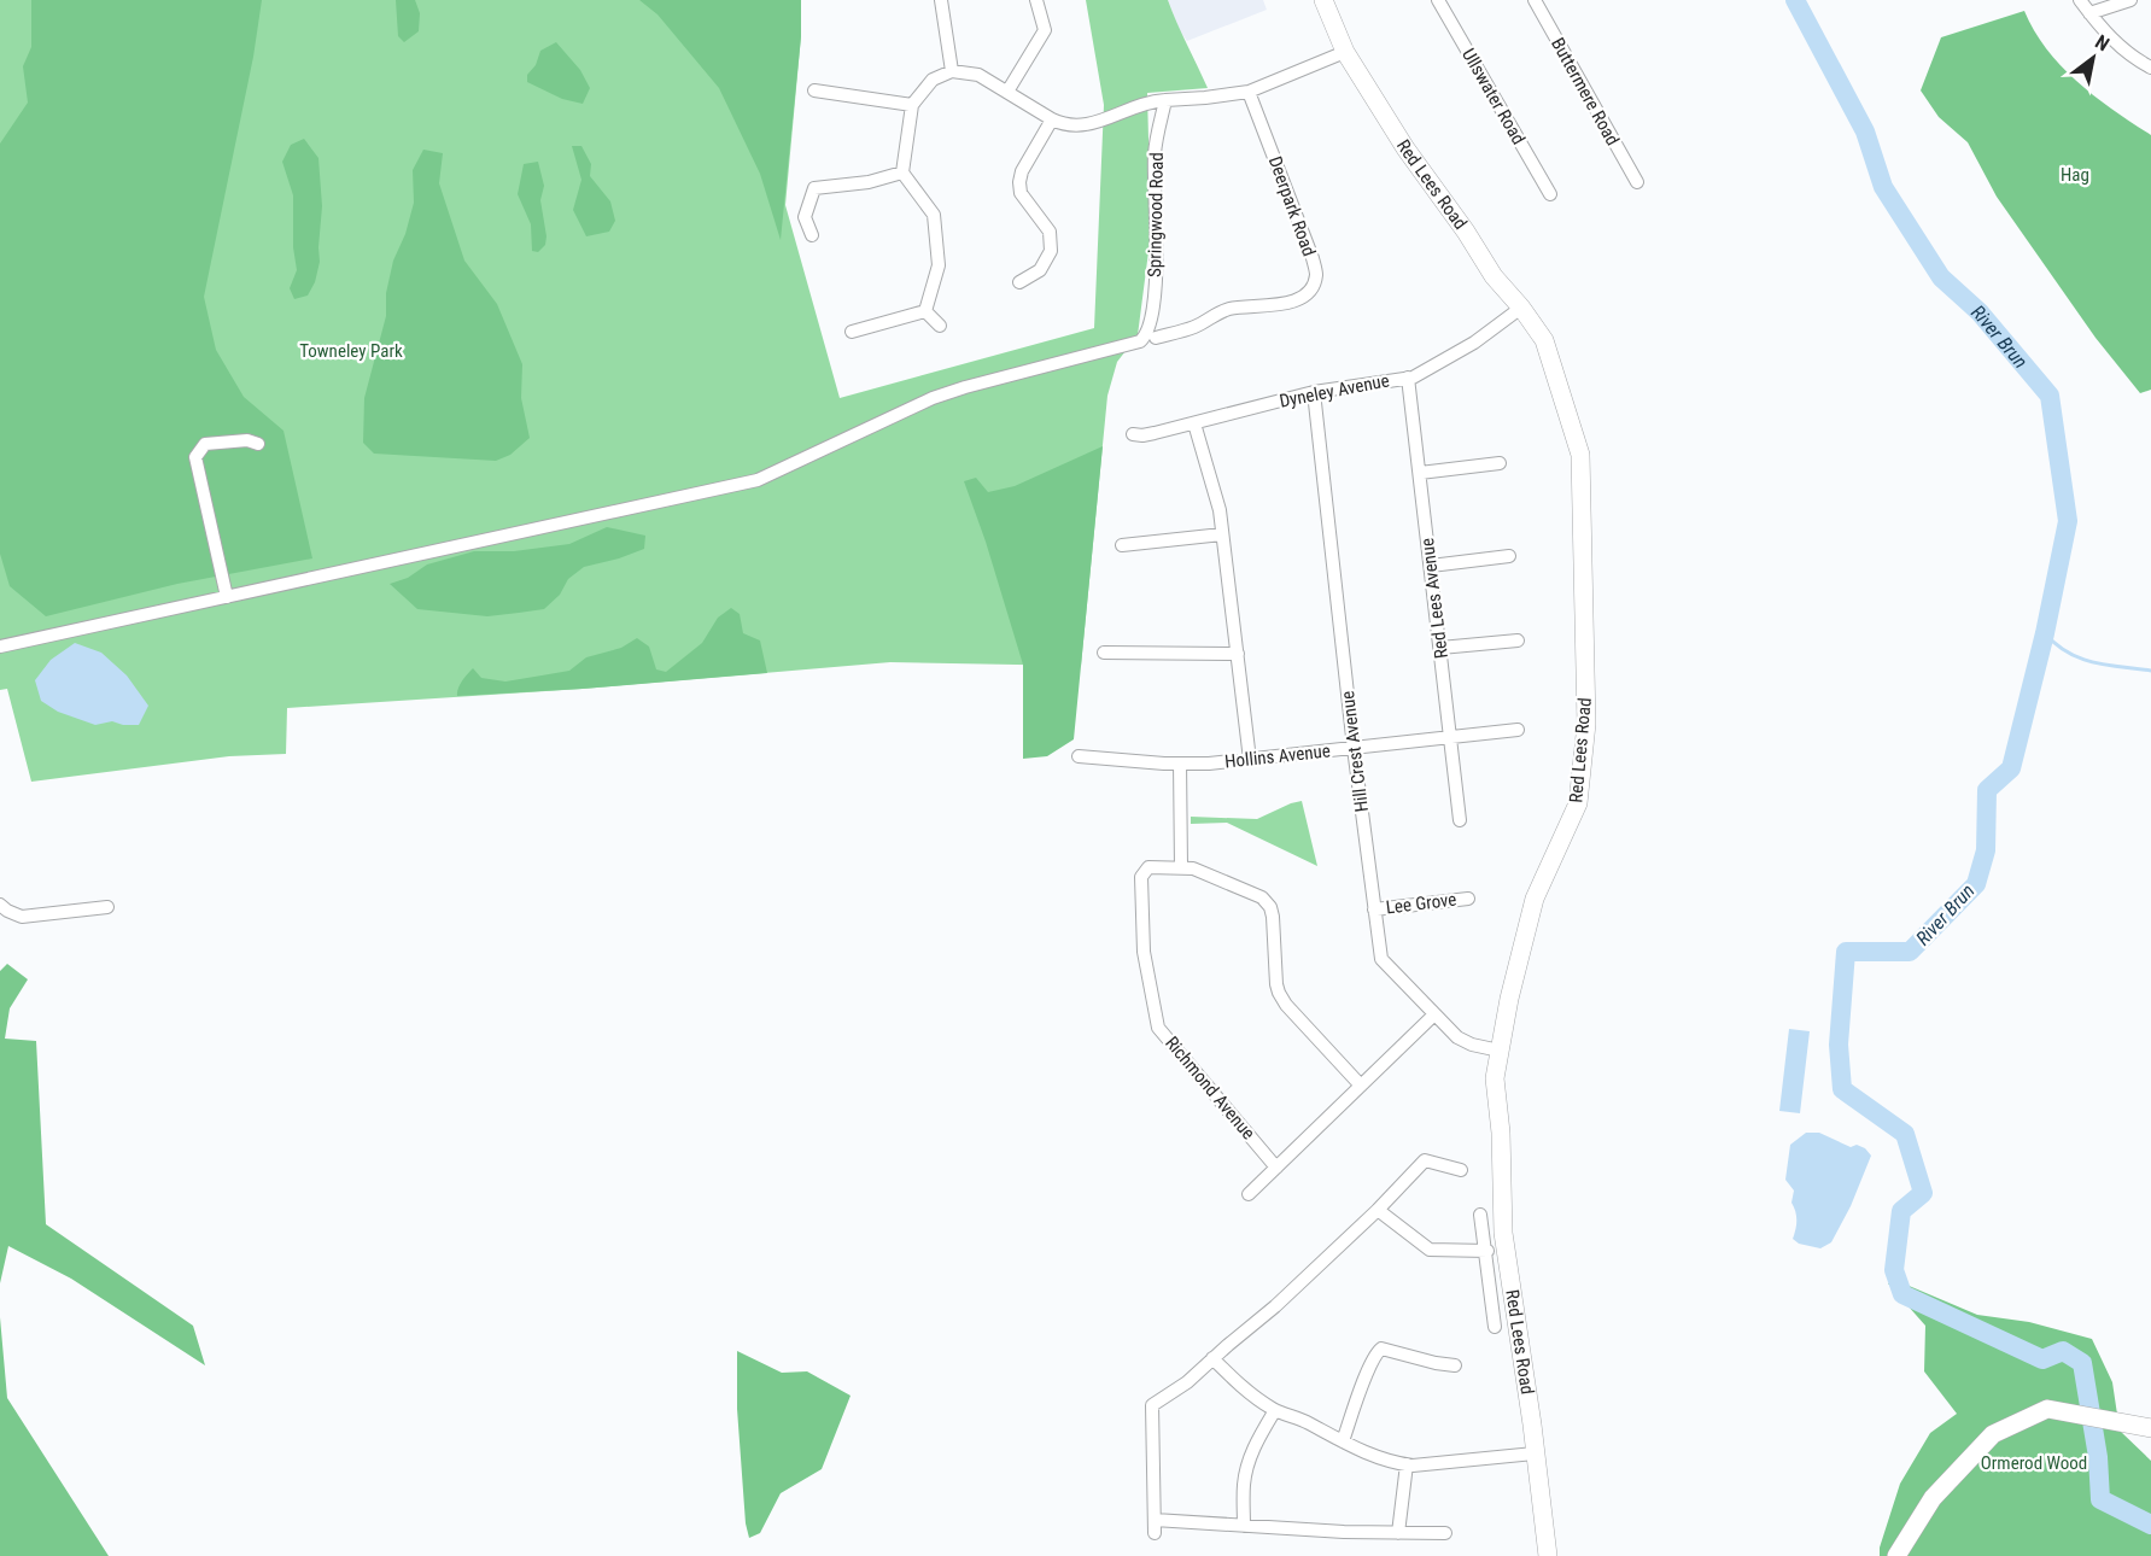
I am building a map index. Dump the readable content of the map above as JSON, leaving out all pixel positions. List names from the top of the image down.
{
  "streets": {
    "street": [
      "Buttermere Road",
      "Ullswater Road",
      "Red Lees Road",
      "Deerpark Road",
      "Springwood Road",
      "Dyneley Avenue",
      "Red Lees Avenue",
      "Hill Crest Avenue",
      "Hollins Avenue",
      "Lee Grove",
      "Richmond Avenue"
    ]
  },
  "crossings": [
    ["Red Lees Road", "Dyneley Avenue"],
    ["Red Lees Road", "Hill Crest Avenue"],
    ["Dyneley Avenue", "Red Lees Avenue"],
    ["Dyneley Avenue", "Hill Crest Avenue"],
    ["Red Lees Avenue", "Hollins Avenue"],
    ["Hill Crest Avenue", "Hollins Avenue"],
    ["Hill Crest Avenue", "Lee Grove"]
  ],
  "water": ["River Brun"],
  "parks": ["Hag", "Towneley Park", "Ormerod Wood"],
  "north": "top right"
}
